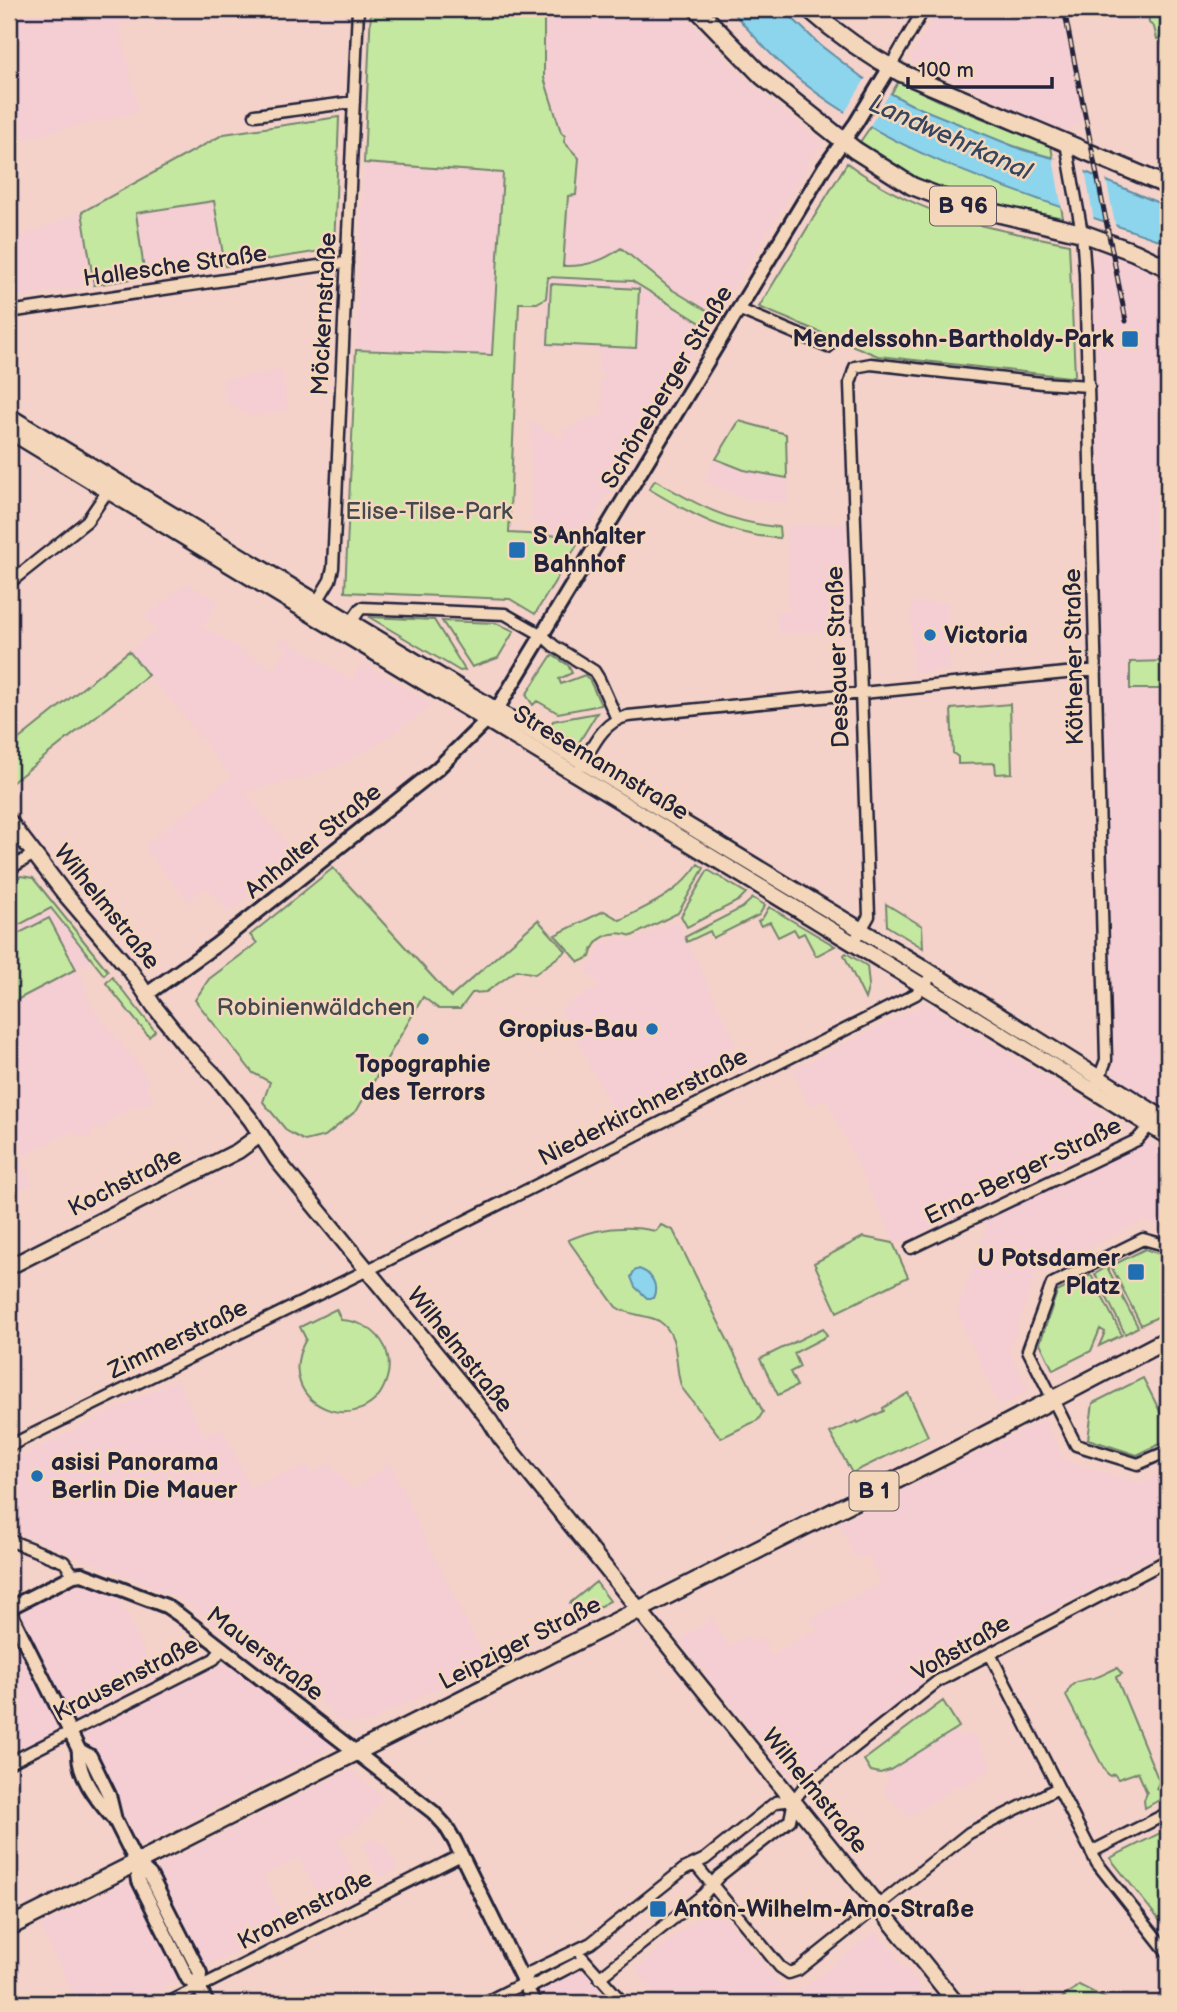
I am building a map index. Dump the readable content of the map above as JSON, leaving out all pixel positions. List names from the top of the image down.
{
  "streets": {
    "main road": [
      "B 96",
      "Stresemannstraße",
      "Wilhelmstraße",
      "Kochstraße",
      "B 1",
      "Leipziger Straße"
    ],
    "street": [
      "Hallesche Straße",
      "Möckernstraße",
      "Schöneberger Straße",
      "Dessauer Straße",
      "Köthener Straße",
      "Anhalter Straße",
      "Niederkirchnerstraße",
      "Erna-Berger-Straße",
      "Zimmerstraße",
      "Voßstraße",
      "Mauerstraße",
      "Krausenstraße",
      "Kronenstraße"
    ]
  },
  "crossings": [
    ["B 96", "Schöneberger Straße"],
    ["B 96", "Köthener Straße"],
    ["Hallesche Straße", "Möckernstraße"],
    ["Möckernstraße", "Stresemannstraße"],
    ["Schöneberger Straße", "Stresemannstraße"],
    ["Schöneberger Straße", "Anhalter Straße"],
    ["Dessauer Straße", "Köthener Straße"],
    ["Dessauer Straße", "Stresemannstraße"],
    ["Köthener Straße", "Stresemannstraße"],
    ["Stresemannstraße", "Anhalter Straße"],
    ["Stresemannstraße", "Niederkirchnerstraße"],
    ["Stresemannstraße", "Erna-Berger-Straße"],
    ["Anhalter Straße", "Wilhelmstraße"],
    ["Wilhelmstraße", "Niederkirchnerstraße"],
    ["Wilhelmstraße", "Kochstraße"],
    ["Wilhelmstraße", "Zimmerstraße"],
    ["Wilhelmstraße", "Leipziger Straße"],
    ["Wilhelmstraße", "Voßstraße"],
    ["Niederkirchnerstraße", "Zimmerstraße"],
    ["B 1", "Leipziger Straße"],
    ["Leipziger Straße", "Mauerstraße"],
    ["Mauerstraße", "Krausenstraße"],
    ["Mauerstraße", "Kronenstraße"]
  ],
  "water": ["Landwehrkanal"],
  "parks": ["Elise-Tilse-Park", "Robinienwäldchen"],
  "places": {
    "transit": [
      "Mendelssohn-Bartholdy-Park",
      "S Anhalter Bahnhof",
      "U Potsdamer Platz",
      "Anton-Wilhelm-Amo-Straße"
    ],
    "other": [
      "Victoria",
      "Gropius-Bau",
      "Topographie des Terrors",
      "asisi Panorama Berlin Die Mauer"
    ]
  },
  "scale_bar": "100 m"
}
